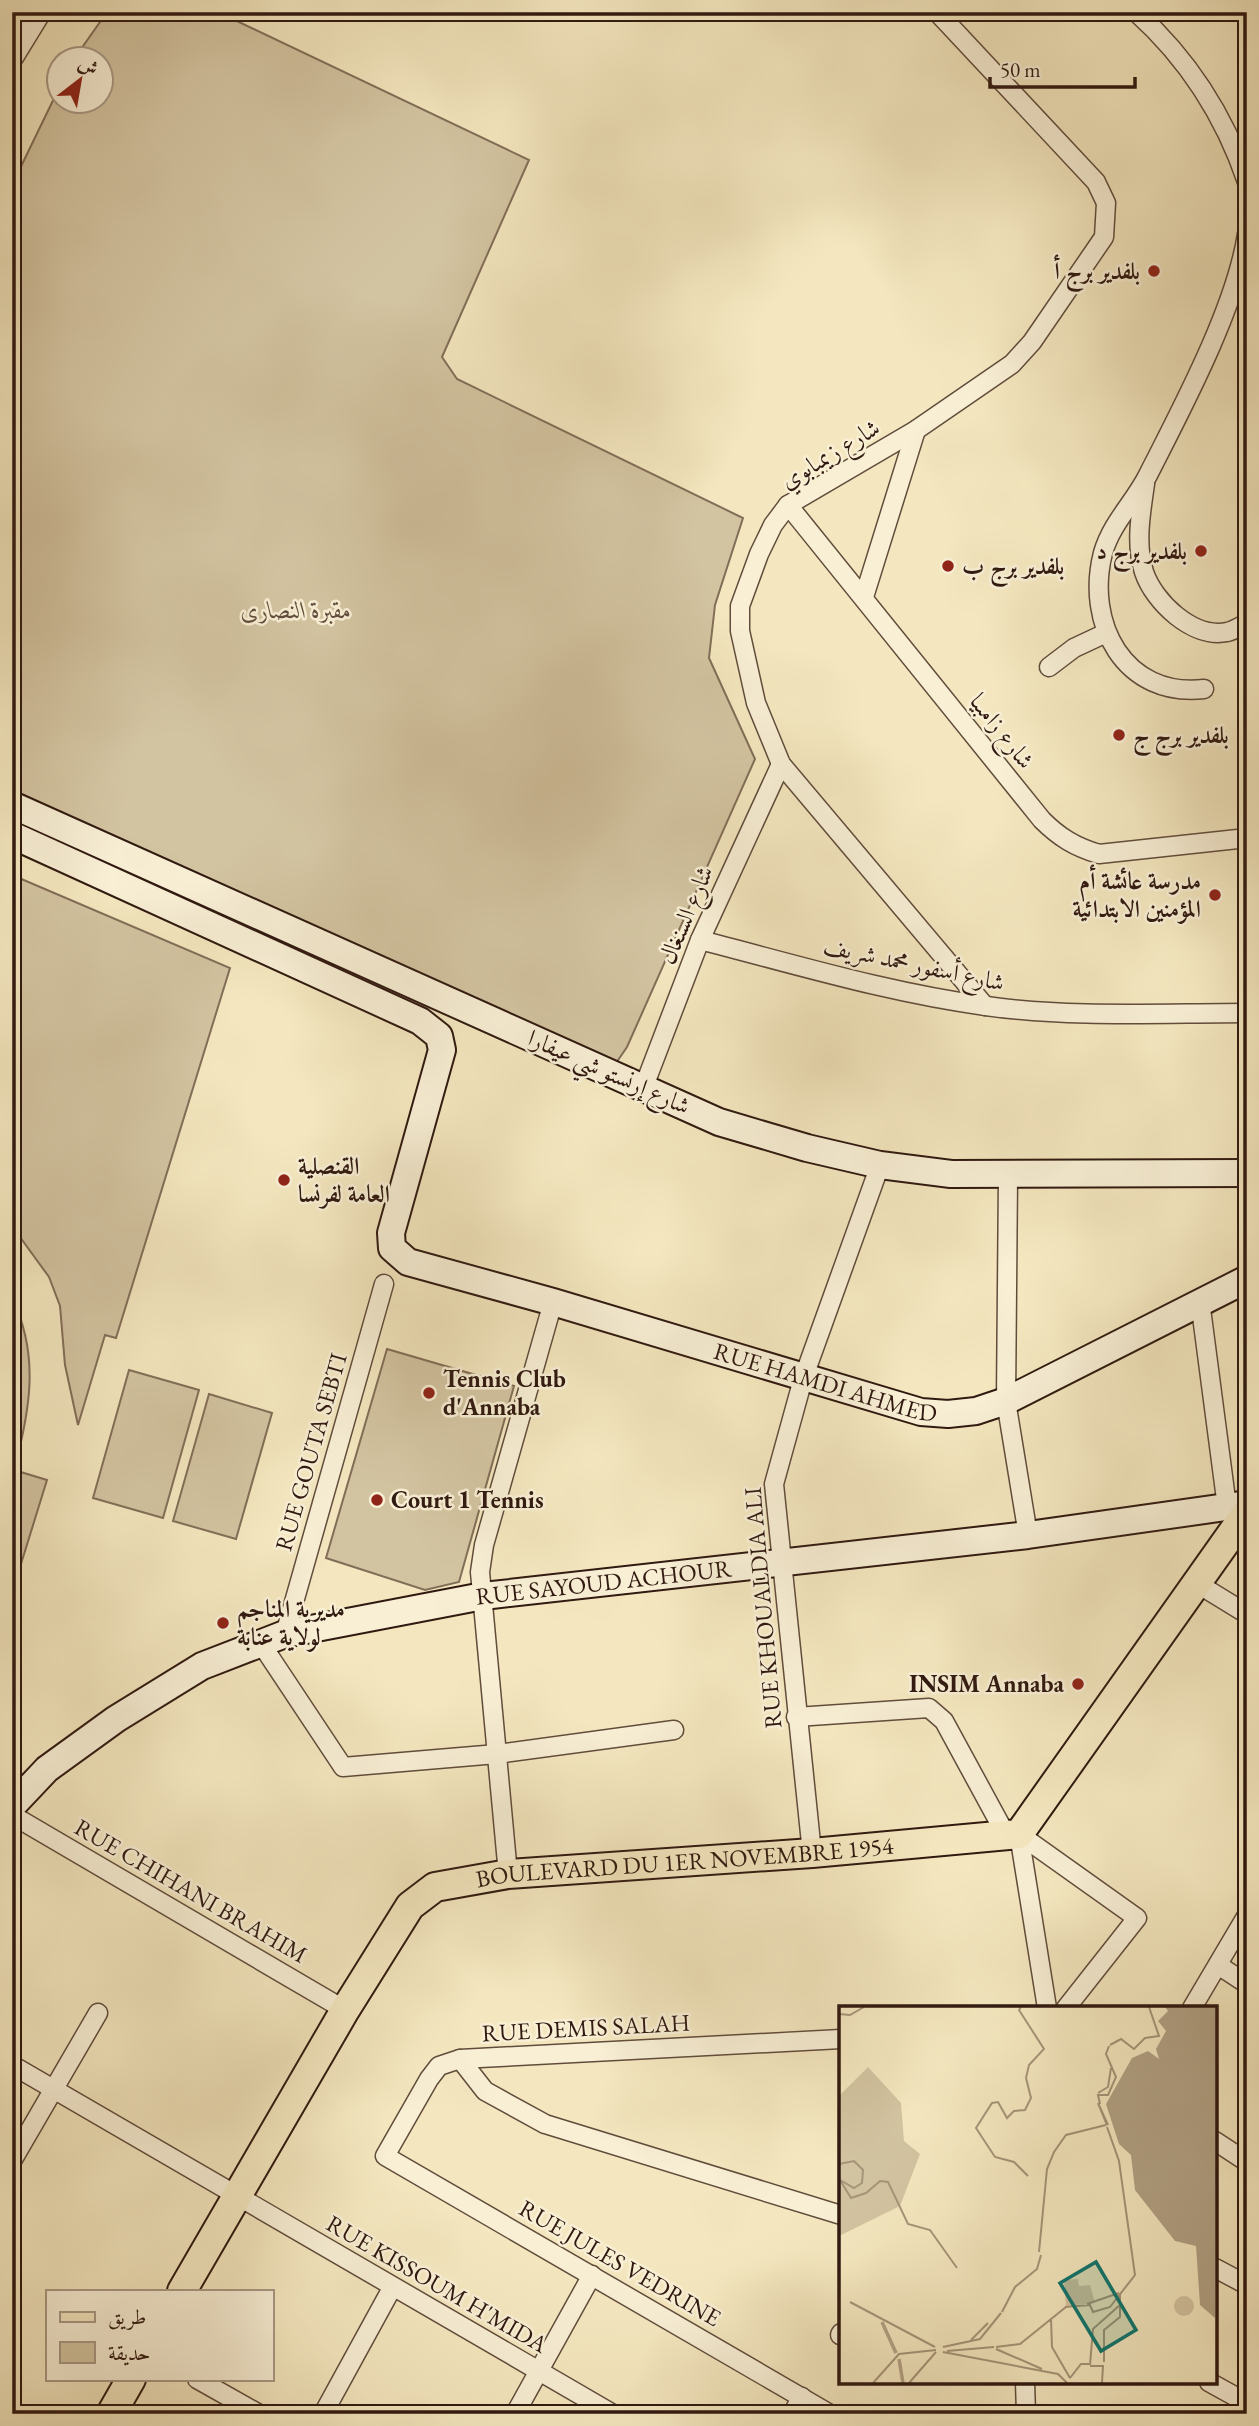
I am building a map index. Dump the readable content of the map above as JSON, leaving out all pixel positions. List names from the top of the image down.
{
  "streets": {
    "main road": [
      "شارع إرنستو شي عيفارا",
      "RUE HAMDI AHMED",
      "RUE SAYOUD ACHOUR",
      "BOULEVARD DU 1ER NOVEMBRE 1954"
    ],
    "street": [
      "شارع زيمبابوي",
      "شارع زامبيا",
      "شارع السنغال",
      "شارع أسفور محمد شريف",
      "RUE GOUTA SEBTI",
      "RUE KHOUALDIA ALI",
      "RUE CHIHANI BRAHIM",
      "RUE DEMIS SALAH",
      "RUE JULES VEDRINE",
      "RUE KISSOUM H'MIDA"
    ]
  },
  "crossings": [
    ["شارع زيمبابوي", "شارع زامبيا"],
    ["شارع زيمبابوي", "شارع السنغال"],
    ["شارع زيمبابوي", "شارع أسفور محمد شريف"],
    ["شارع السنغال", "شارع أسفور محمد شريف"],
    ["شارع السنغال", "شارع إرنستو شي عيفارا"],
    ["شارع إرنستو شي عيفارا", "RUE KHOUALDIA ALI"],
    ["RUE HAMDI AHMED", "RUE KHOUALDIA ALI"],
    ["RUE GOUTA SEBTI", "RUE SAYOUD ACHOUR"],
    ["RUE SAYOUD ACHOUR", "RUE KHOUALDIA ALI"],
    ["RUE KHOUALDIA ALI", "BOULEVARD DU 1ER NOVEMBRE 1954"],
    ["BOULEVARD DU 1ER NOVEMBRE 1954", "RUE CHIHANI BRAHIM"],
    ["BOULEVARD DU 1ER NOVEMBRE 1954", "RUE KISSOUM H'MIDA"],
    ["RUE DEMIS SALAH", "RUE JULES VEDRINE"]
  ],
  "parks": ["مقبرة النصارى"],
  "places": [
    "بلفدير برج أ",
    "بلفدير برج د",
    "بلفدير برج ب",
    "بلفدير برج ج",
    "مدرسة عائشة أم المؤمنين الابتدائية",
    "القنصلية العامة لفرنسا",
    "Tennis Club d'Annaba",
    "Court 1 Tennis",
    "مديرية المناجم لولاية عنابة",
    "INSIM Annaba"
  ],
  "legend": ["طريق", "حديقة"],
  "scale_bar": "50 m",
  "north": "top right"
}
